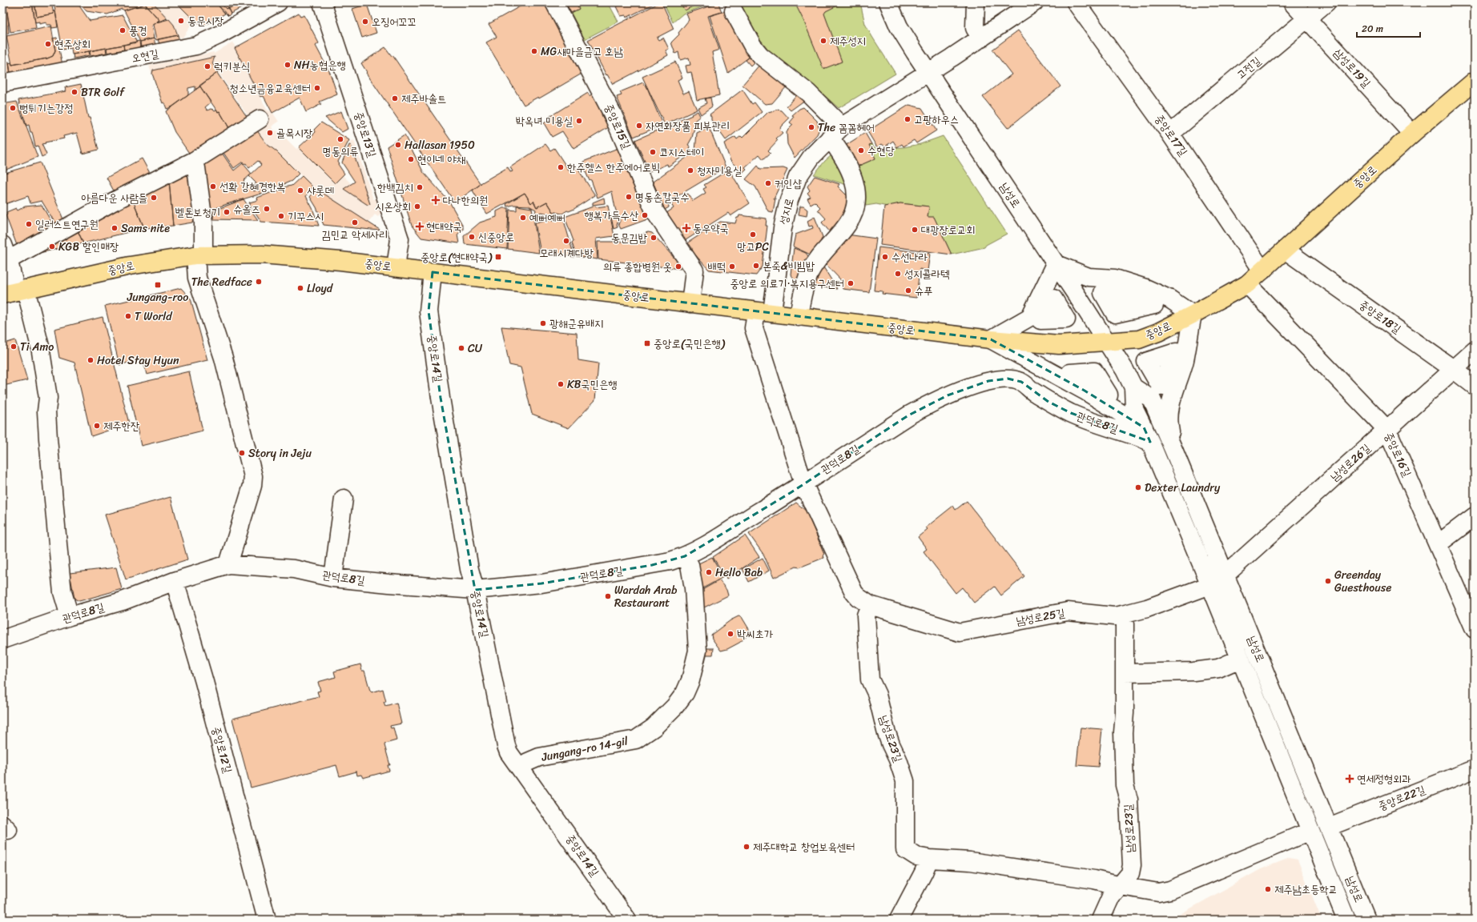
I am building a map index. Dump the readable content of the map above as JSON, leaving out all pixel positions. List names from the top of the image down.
{
  "streets": {
    "main road": ["중앙로"],
    "street": [
      "오현길",
      "고전길",
      "삼성로19길",
      "중앙로15길",
      "중앙로13길",
      "중앙로17길",
      "남성로",
      "성지로",
      "중앙로18길",
      "중앙로14길",
      "관덕로8길",
      "중앙로16길",
      "남성로26길",
      "남성로25길",
      "남성로23길",
      "Jungang-ro 14-gil",
      "중앙로12길",
      "중앙로22길"
    ]
  },
  "crossings": [
    ["고전길", "삼성로19길"],
    ["고전길", "중앙로17길"],
    ["삼성로19길", "중앙로"],
    ["중앙로15길", "중앙로"],
    ["중앙로13길", "중앙로"],
    ["중앙로17길", "중앙로"],
    ["중앙로", "남성로"],
    ["중앙로", "성지로"],
    ["중앙로", "중앙로18길"],
    ["중앙로", "중앙로14길"],
    ["중앙로", "중앙로16길"],
    ["남성로", "성지로"],
    ["남성로", "관덕로8길"],
    ["남성로", "남성로26길"],
    ["남성로", "남성로25길"],
    ["남성로", "남성로23길"],
    ["남성로", "중앙로22길"],
    ["중앙로18길", "남성로26길"],
    ["중앙로14길", "관덕로8길"],
    ["중앙로14길", "Jungang-ro 14-gil"],
    ["관덕로8길", "Jungang-ro 14-gil"],
    ["관덕로8길", "중앙로12길"],
    ["중앙로16길", "남성로26길"],
    ["남성로25길", "남성로23길"]
  ],
  "places": {
    "other": [
      "동문시장",
      "오징어꼬꼬",
      "풍경",
      "제주성지",
      "현주상회",
      "MG새마을금고 호남",
      "NH농협은행",
      "럭키분식",
      "청소년금융교육센터",
      "BTR Golf",
      "제주바솔트",
      "뻥튀기는강정",
      "고팡하우스",
      "박옥녀 미용실",
      "자연화장품 피부관리",
      "The 꼼꼼헤어",
      "골목시장",
      "명동의류",
      "Hallasan 1950",
      "수현당",
      "코지스테이",
      "현이네 야채",
      "한주헬스 한주에어로빅",
      "청자미용실",
      "커인샵",
      "선확 강혜경한복",
      "한백김치",
      "샤롯데",
      "명동손칼국수",
      "아름다운 사람들",
      "시온상회",
      "슈올즈",
      "벨톤보청기",
      "행복가득수산",
      "기꾸스시",
      "예뻐예뻐",
      "김민교 악세사리",
      "일러스트연구원",
      "Sams nite",
      "대광장로교회",
      "망고PC",
      "신중앙로",
      "동문김밥",
      "모래시계다방",
      "KGB 할인매장",
      "수선나라",
      "본죽&비빔밥",
      "의류 종합병원 옷",
      "배떡",
      "성지콜라텍",
      "The Redface",
      "중앙로 의료기·복지용구센터",
      "Lloyd",
      "슈푸",
      "T World",
      "광해군유배지",
      "Ti Amo",
      "CU",
      "Hotel Stay Hyun",
      "KB국민은행",
      "제주한잔",
      "Story in Jeju",
      "Dexter Laundry",
      "Hello Bab",
      "Greenday Guesthouse",
      "Wardah Arab Restaurant",
      "박씨초가",
      "제주대학교 창업보육센터",
      "제주남초등학교"
    ],
    "health": [
      "다나한의원",
      "현대약국",
      "동우약국",
      "연세정형외과"
    ],
    "transit": ["중앙로(현대약국)", "Jungang-roo", "중앙로(국민은행)"]
  },
  "scale_bar": "20 m"
}
